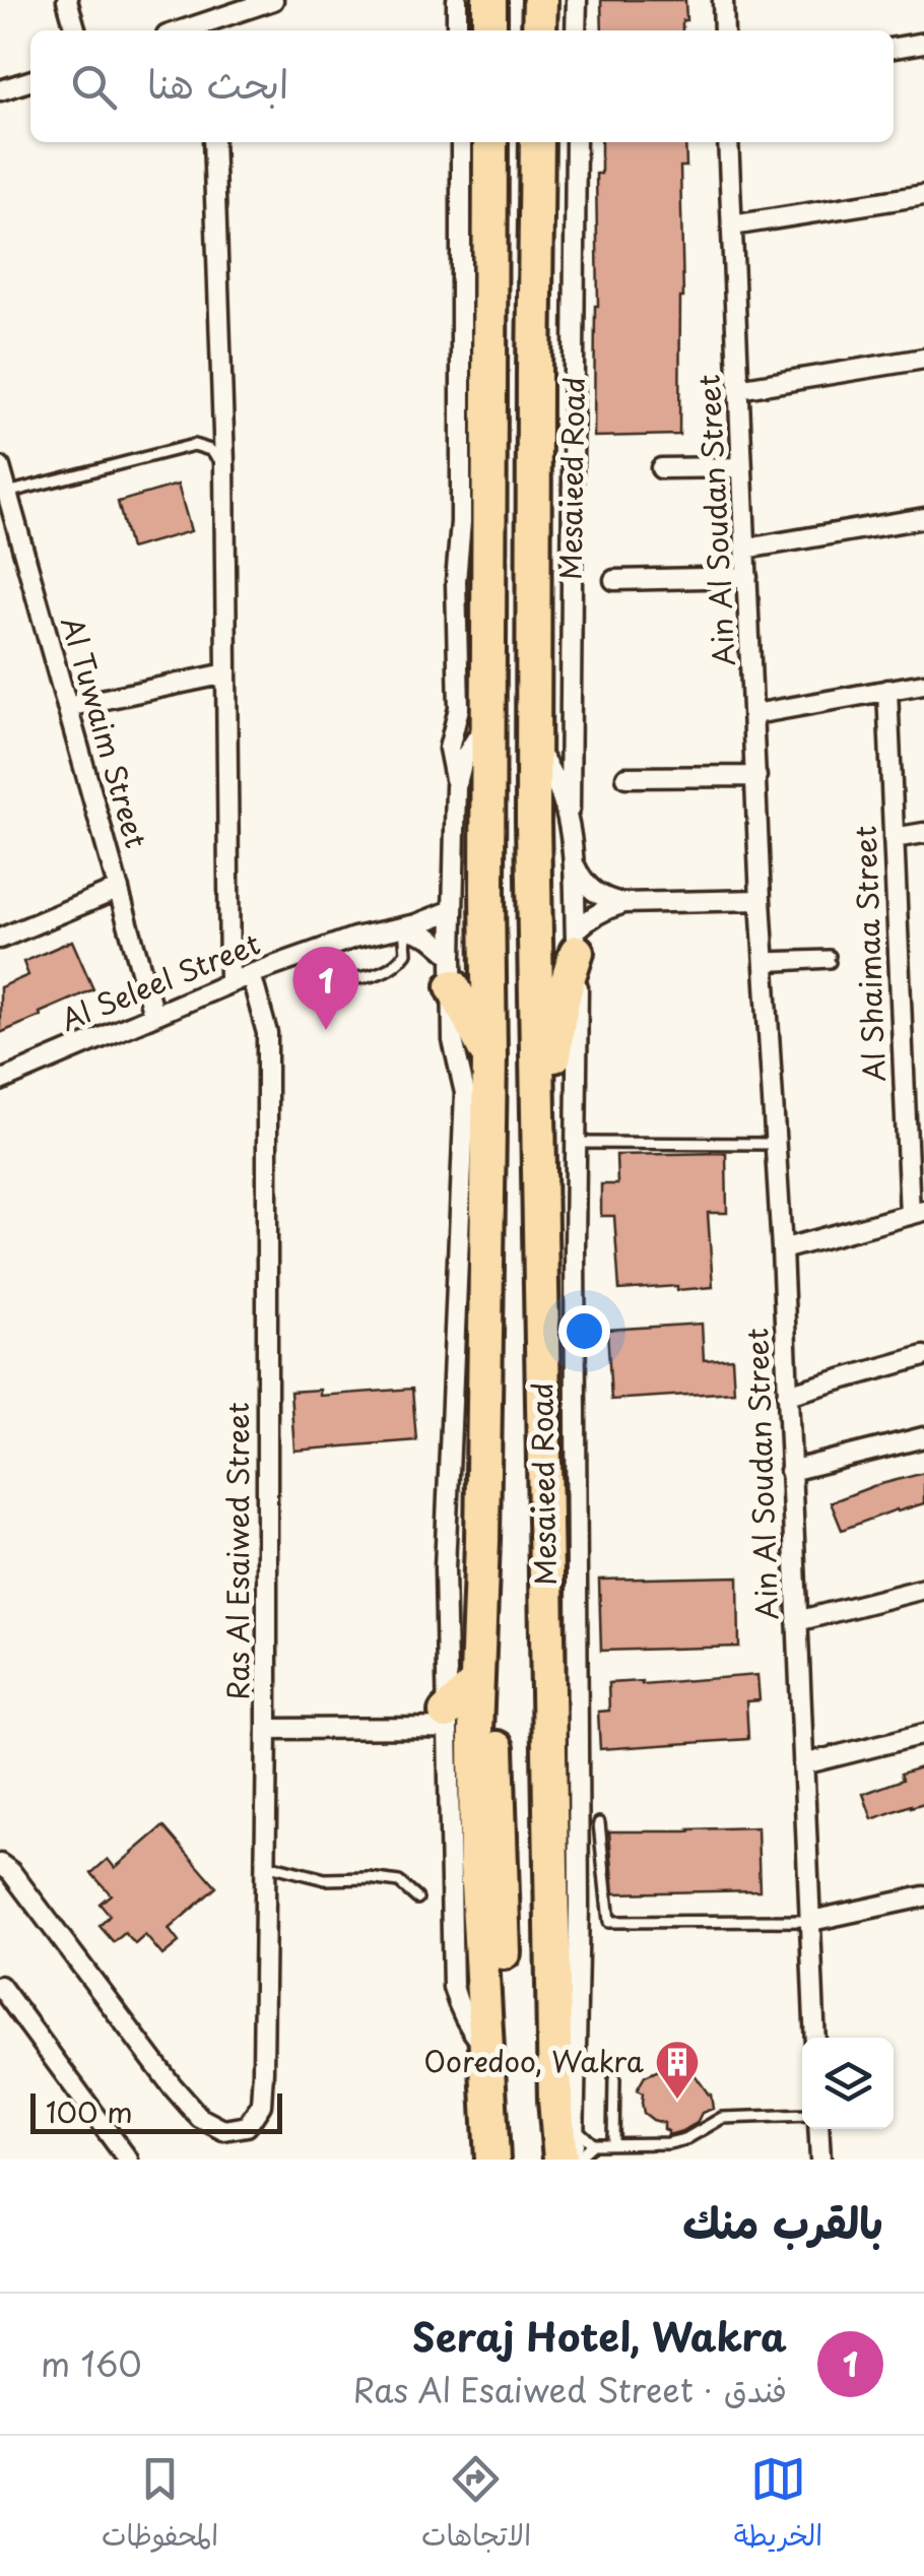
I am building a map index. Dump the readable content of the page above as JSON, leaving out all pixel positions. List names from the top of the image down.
{
  "streets": {
    "highway": ["Mesaieed Road"],
    "street": [
      "Ain Al Soudan Street",
      "Al Tuwaim Street",
      "Al Shaimaa Street",
      "Al Seleel Street",
      "Ras Al Esaiwed Street"
    ]
  },
  "crossings": [
    ["Mesaieed Road", "Al Seleel Street"],
    ["Al Tuwaim Street", "Al Seleel Street"],
    ["Al Seleel Street", "Ras Al Esaiwed Street"]
  ],
  "places": {
    "building": ["Ooredoo, Wakra"]
  },
  "scale_bar": "100 m",
  "page": {
    "search": "ابحث هنا",
    "pins": "1",
    "scale": "100 m",
    "heading": "بالقرب منك",
    "list": [
      {
        "mark": "1",
        "name": "Seraj Hotel, Wakra",
        "note": "فندق · Ras Al Esaiwed Street",
        "value": "160 m"
      }
    ],
    "nav": ["الخريطة", "الاتجاهات", "المحفوظات"]
  }
}
